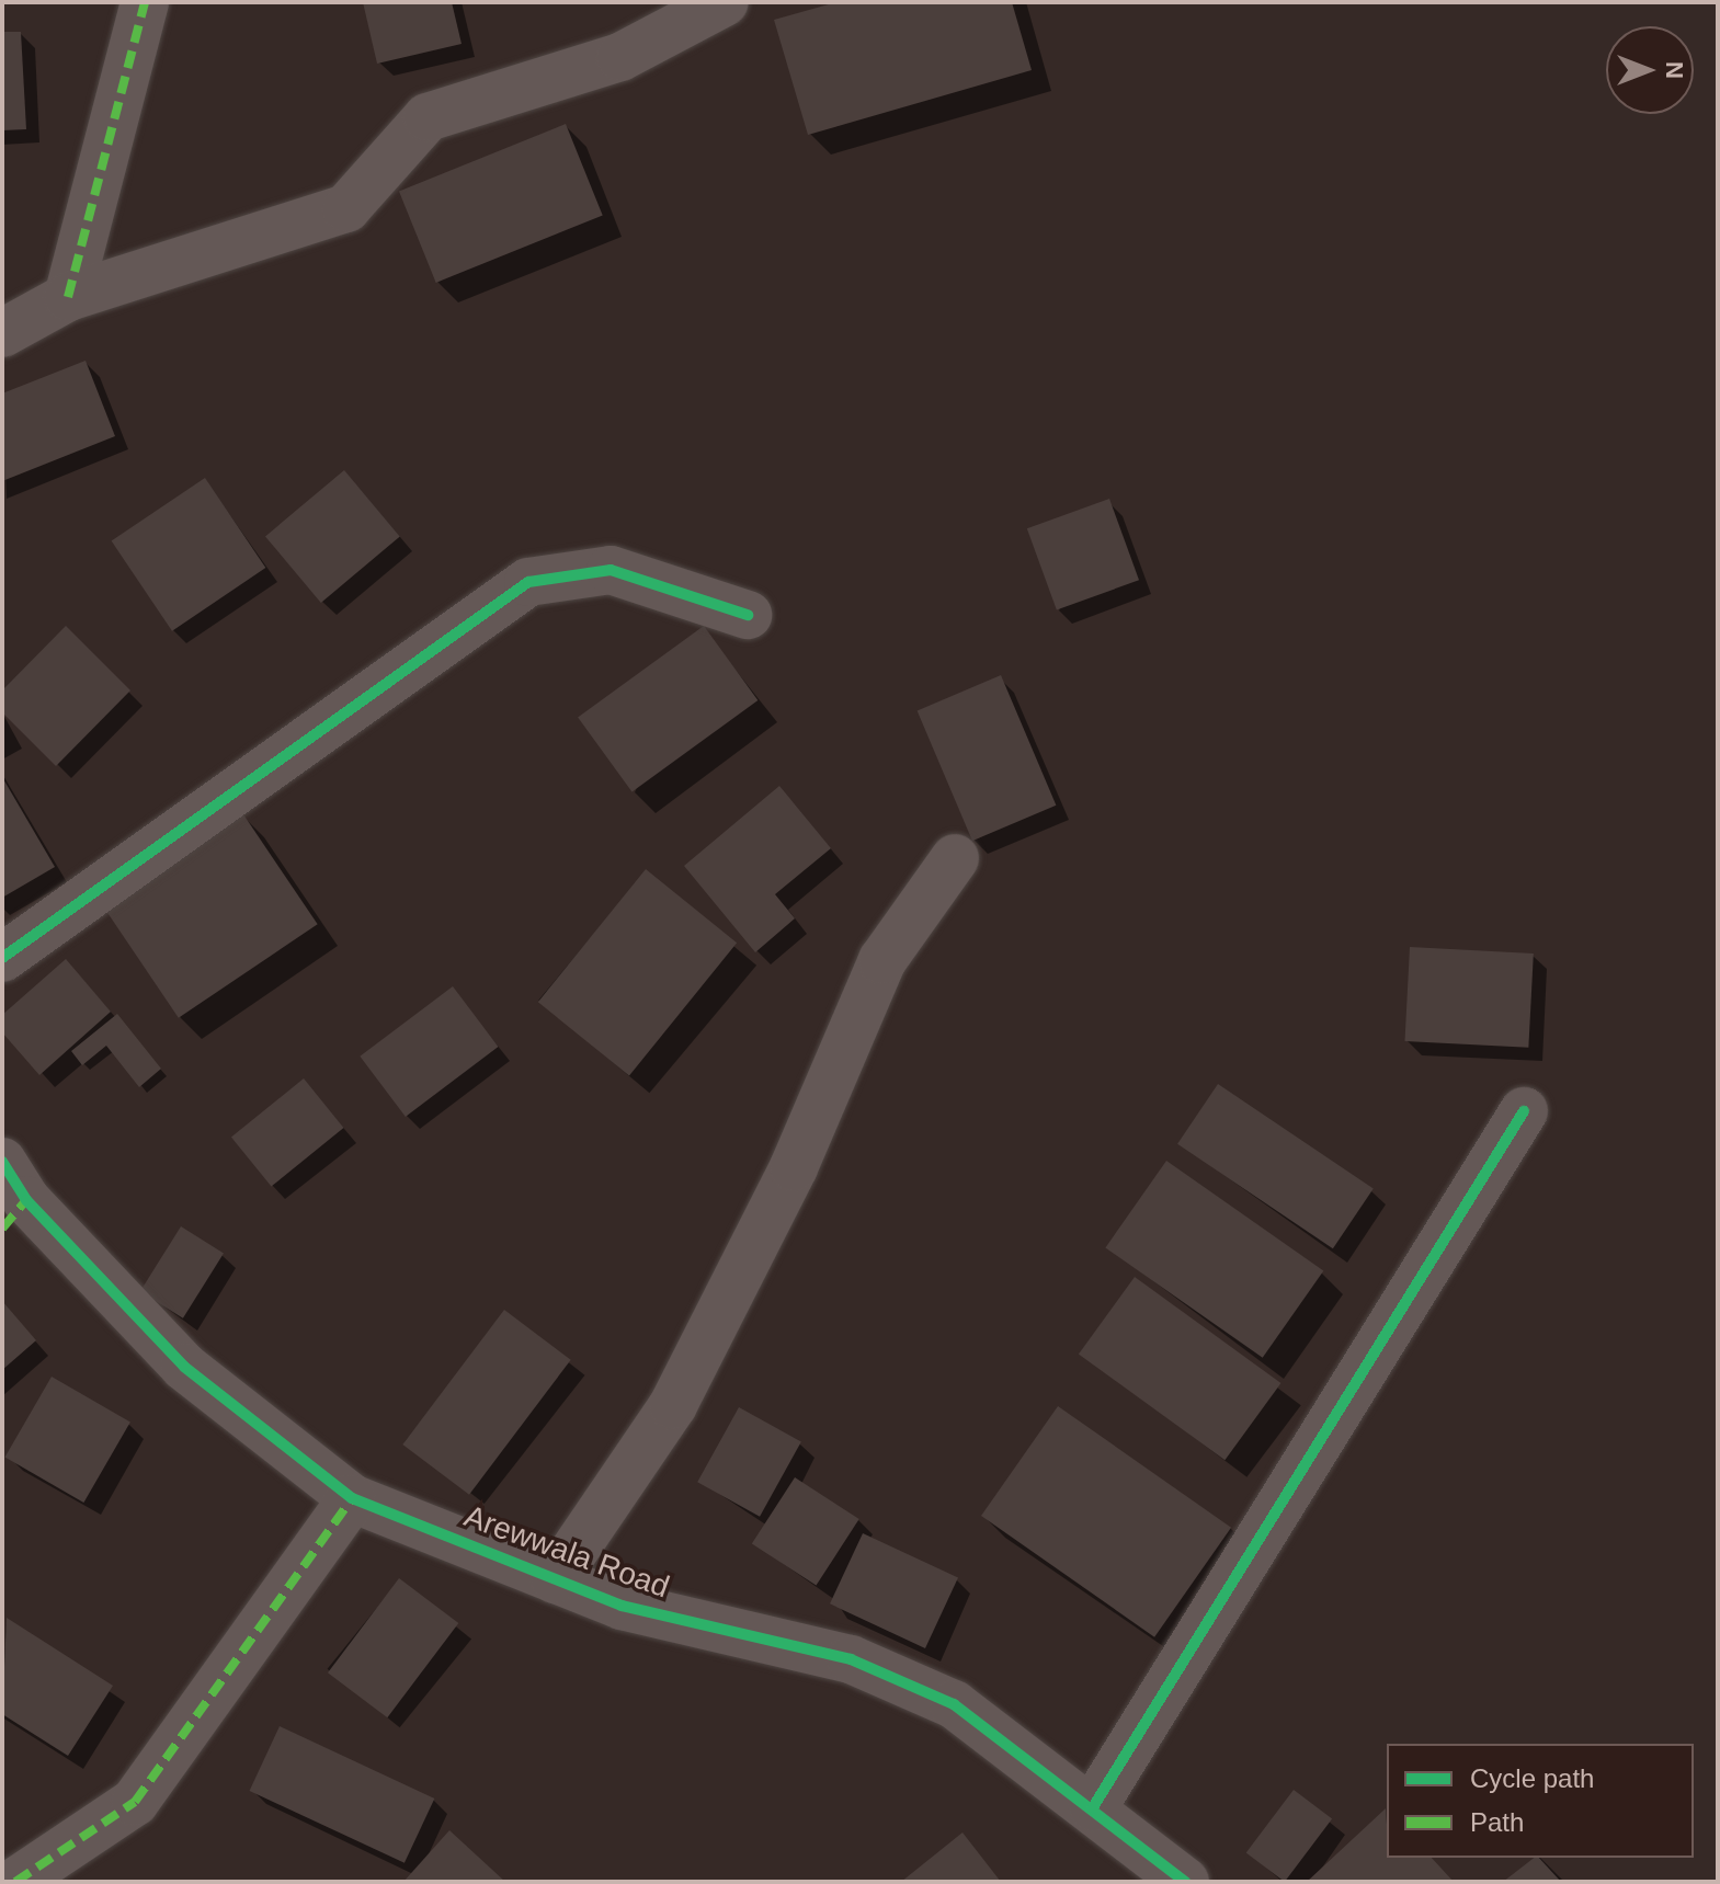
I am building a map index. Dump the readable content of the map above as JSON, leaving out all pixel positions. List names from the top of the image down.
{
  "streets": {
    "street": ["Arewwala Road"]
  },
  "legend": ["Cycle path", "Path"],
  "north": "right"
}
